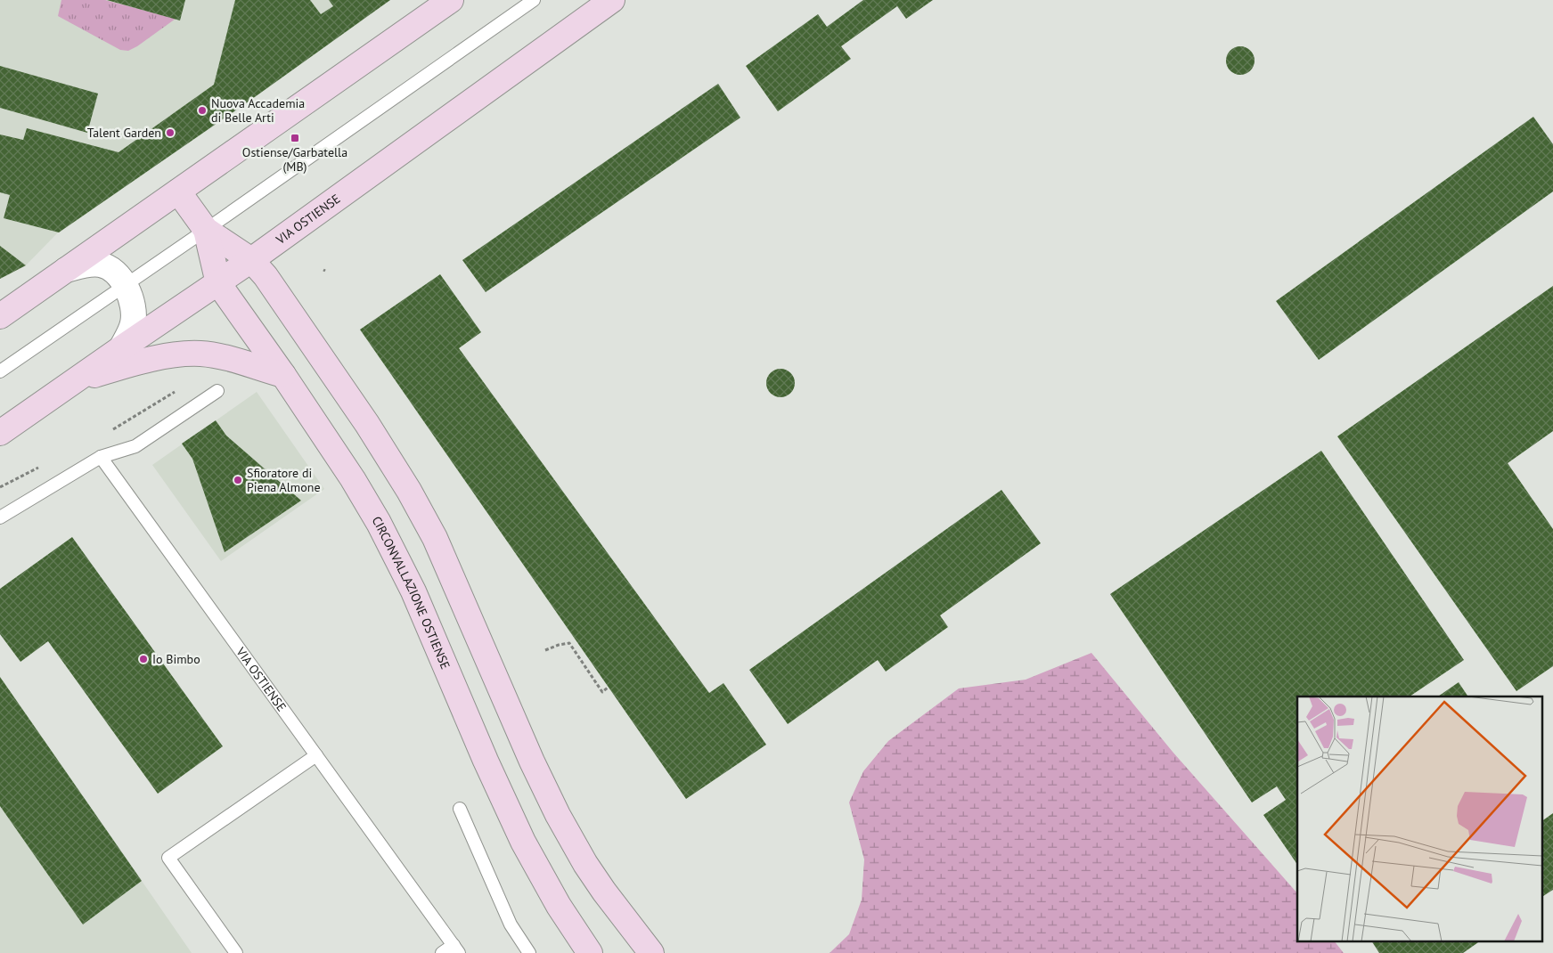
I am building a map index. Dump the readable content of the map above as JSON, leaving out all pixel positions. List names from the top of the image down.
{
  "streets": {
    "main road": ["VIA OSTIENSE", "CIRCONVALLAZIONE OSTIENSE"]
  },
  "crossings": [
    ["VIA OSTIENSE", "CIRCONVALLAZIONE OSTIENSE"]
  ],
  "places": {
    "other": [
      "Nuova Accademia di Belle Arti",
      "Talent Garden",
      "Sfioratore di Piena Almone",
      "Io Bimbo"
    ],
    "transit": ["Ostiense/Garbatella (MB)"]
  }
}
